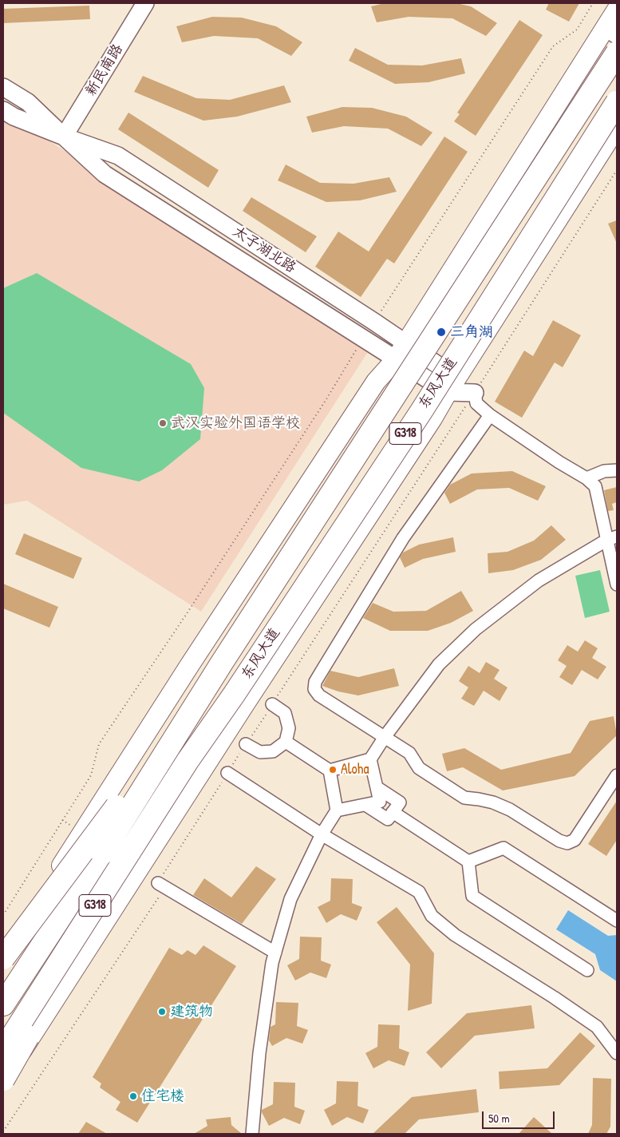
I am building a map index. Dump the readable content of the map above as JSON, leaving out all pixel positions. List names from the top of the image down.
{
  "streets": {
    "highway": ["东风大道", "G318"],
    "main road": ["新民南路", "太子湖北路"]
  },
  "crossings": [
    ["新民南路", "太子湖北路"],
    ["东风大道", "G318"]
  ],
  "places": [
    "三角湖",
    "武汉实验外国语学校",
    "Aloha",
    "建筑物",
    "住宅楼"
  ],
  "scale_bar": "50 m"
}
